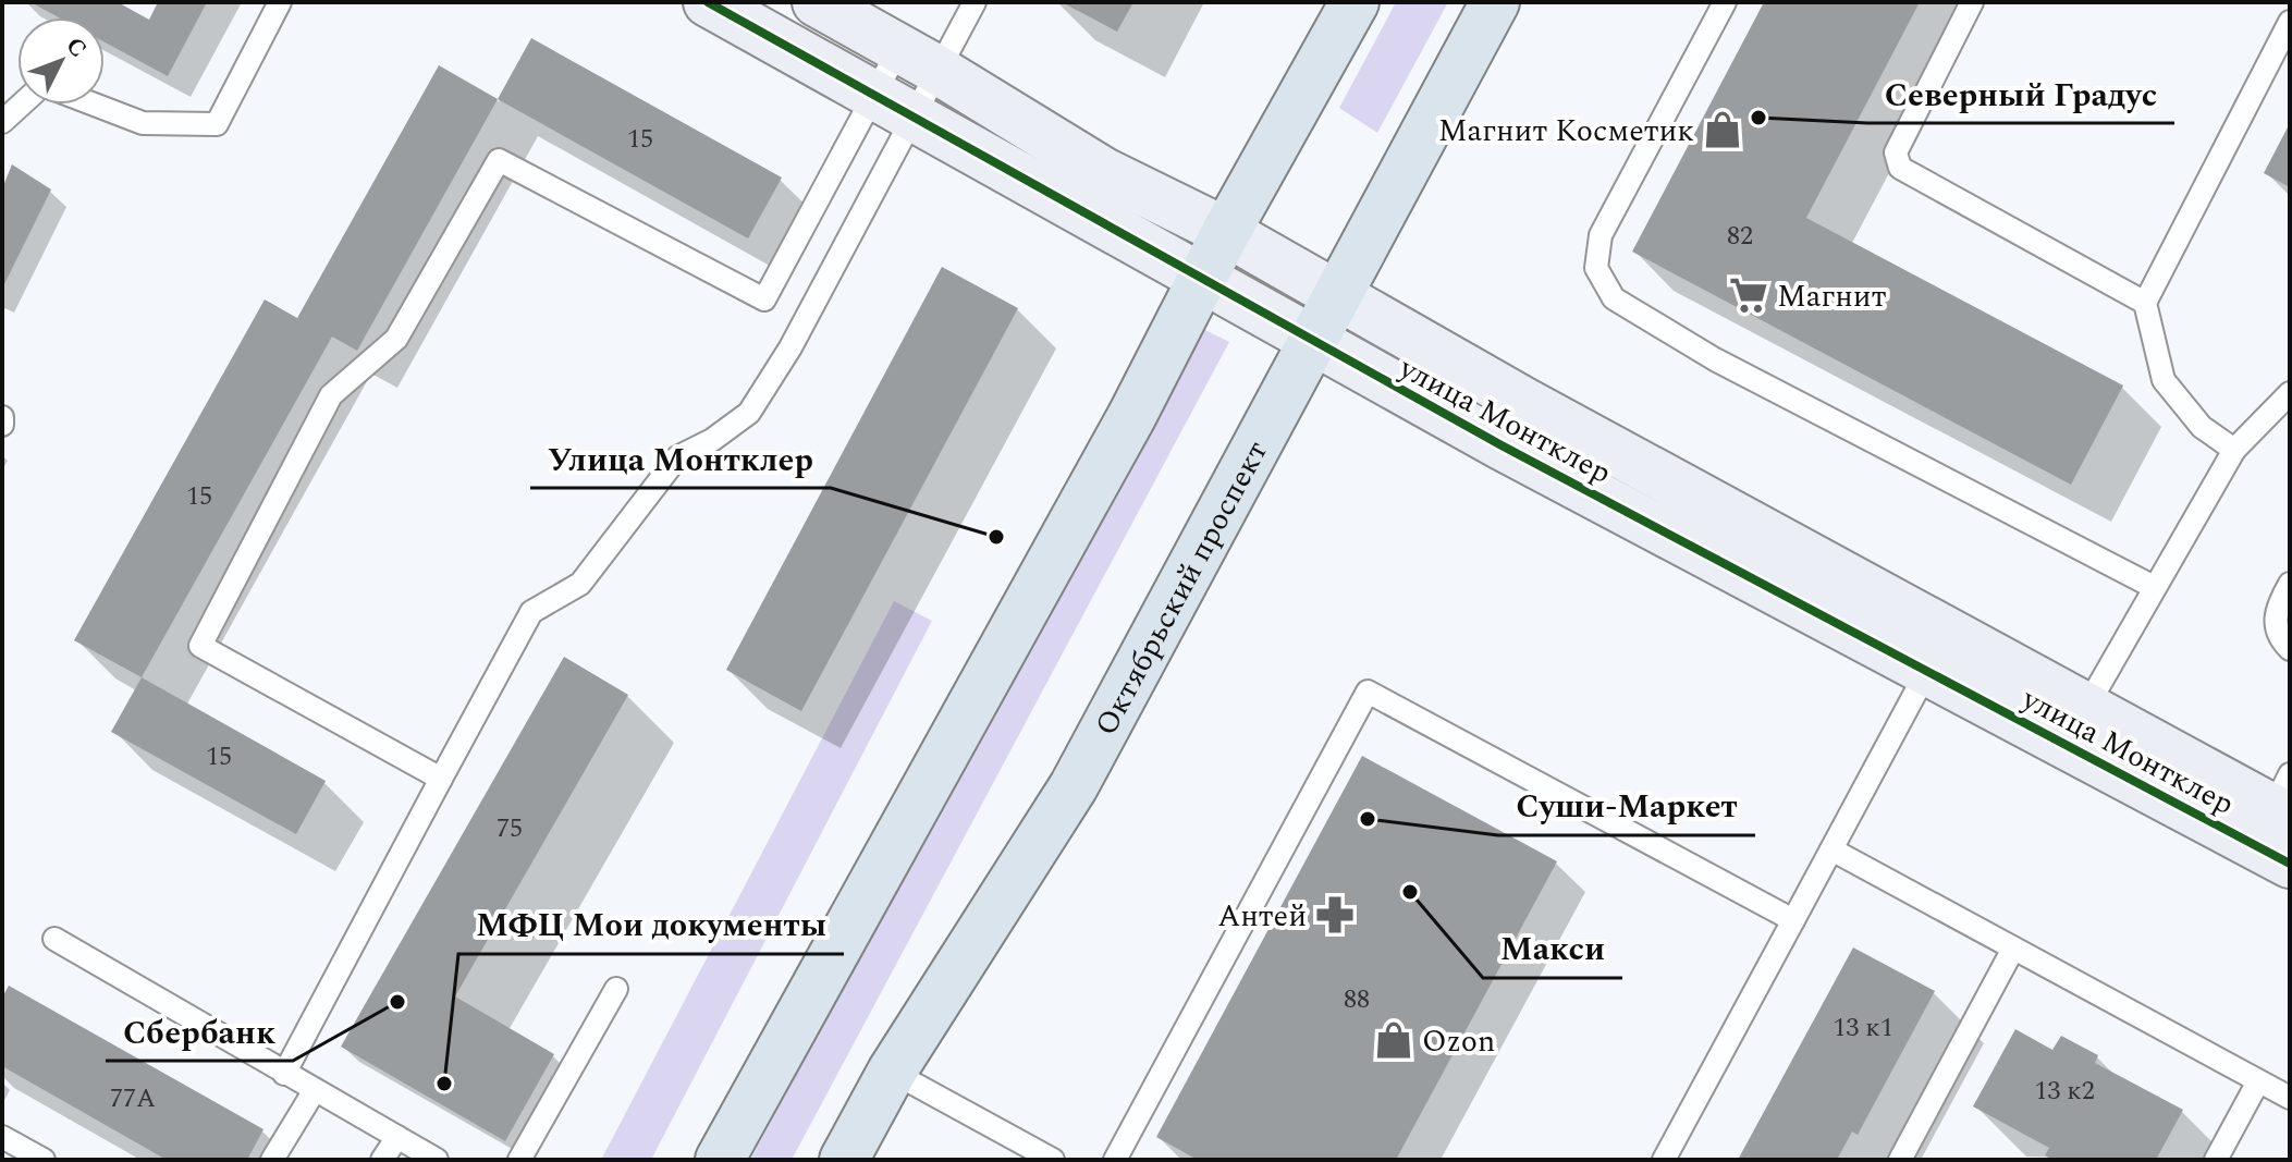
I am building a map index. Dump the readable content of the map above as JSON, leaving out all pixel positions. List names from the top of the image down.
{
  "streets": {
    "main road": ["Октябрьский проспект"],
    "street": ["улица Монтклер"]
  },
  "crossings": [
    ["улица Монтклер", "Октябрьский проспект"]
  ],
  "places": {
    "other": [
      "Северный Градус",
      "Улица Монтклер",
      "Суши-Маркет",
      "Макси",
      "Сбербанк",
      "МФЦ Мои документы"
    ],
    "shop": ["Магнит Косметик", "Ozon"],
    "supermarket": ["Магнит"],
    "pharmacy": ["Антей"]
  },
  "house_numbers": [
    "15",
    "82",
    "15",
    "15",
    "75",
    "88",
    "13 к1",
    "13 к2",
    "77А"
  ],
  "north": "top right"
}
